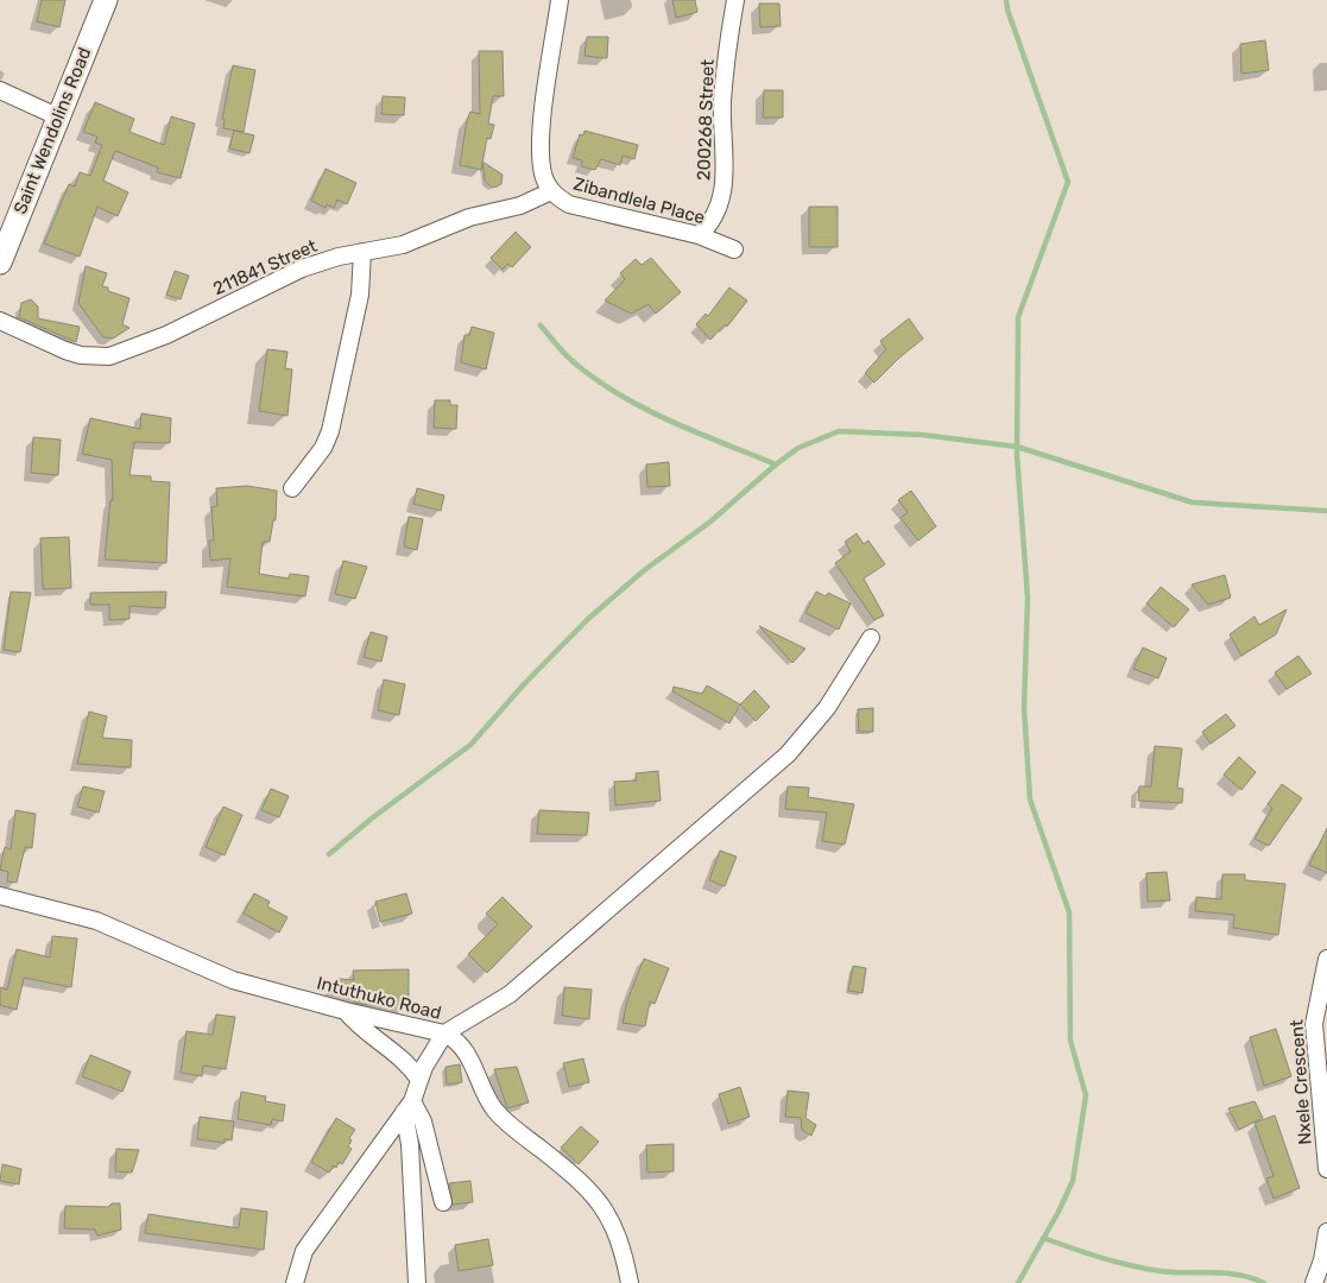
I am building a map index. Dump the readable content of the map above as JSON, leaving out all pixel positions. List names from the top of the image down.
{
  "streets": {
    "street": [
      "200268 Street",
      "Saint Wendolins Road",
      "Zibandlela Place",
      "211841 Street",
      "Intuthuko Road",
      "Nxele Crescent"
    ]
  },
  "crossings": [
    ["200268 Street", "Zibandlela Place"],
    ["Zibandlela Place", "211841 Street"]
  ]
}
